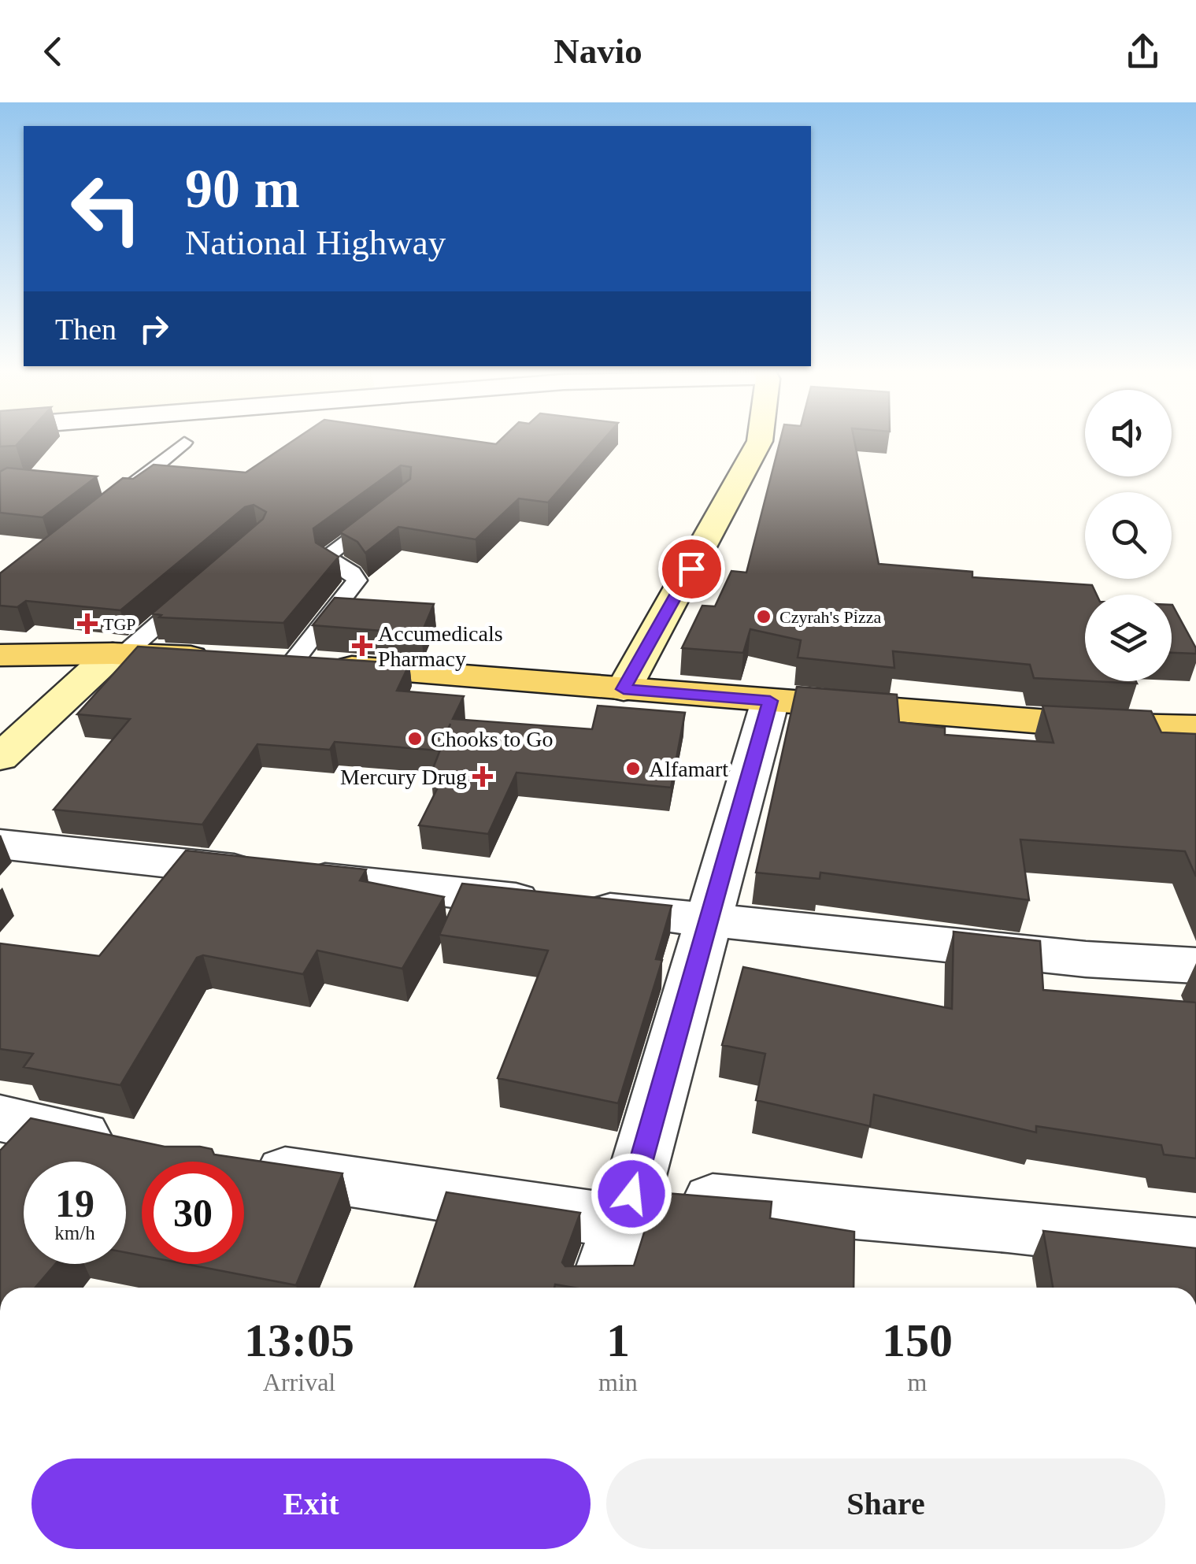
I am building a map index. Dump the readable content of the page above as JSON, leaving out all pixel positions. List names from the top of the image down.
{
  "places": {
    "other": ["Czyrah's Pizza", "Chooks to Go", "Alfamart"],
    "health": ["TGP", "Accumedicals Pharmacy", "Mercury Drug"]
  },
  "page": {
    "header": "Navio",
    "turn": ["90 m", "National Highway"],
    "then": "Then",
    "speed": "19 km/h",
    "limit": "30",
    "eta": [
      "13:05",
      "Arrival",
      "1",
      "min",
      "150",
      "m"
    ],
    "buttons": ["Exit", "Share"]
  }
}
